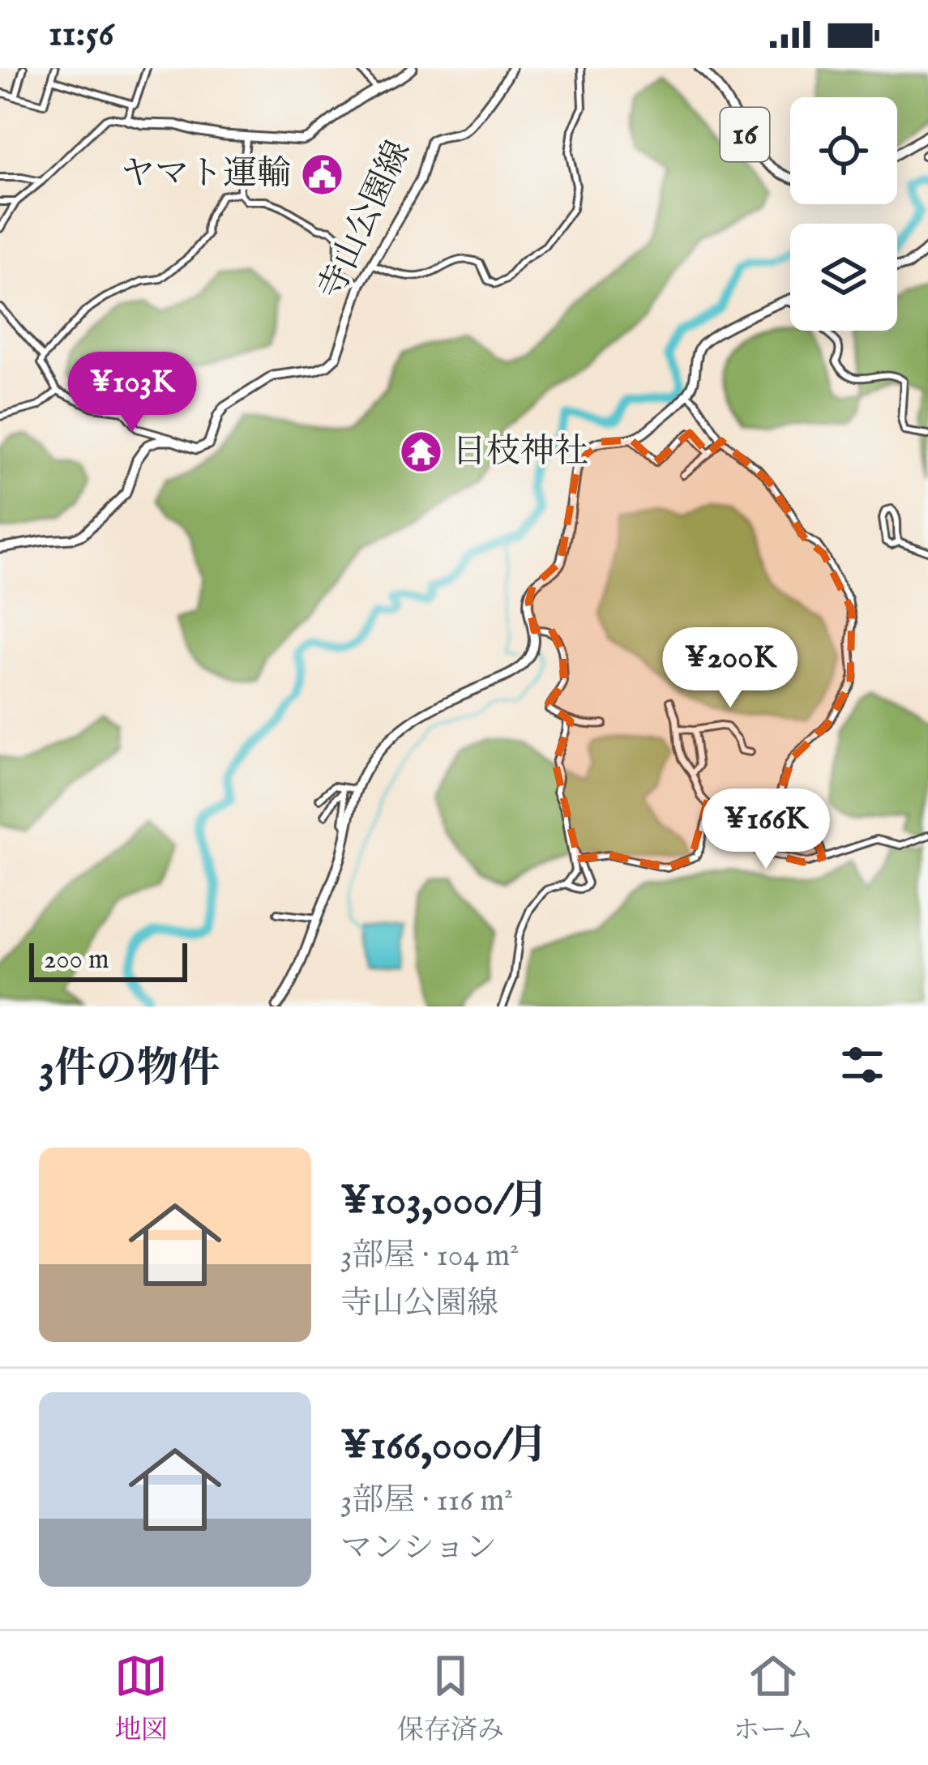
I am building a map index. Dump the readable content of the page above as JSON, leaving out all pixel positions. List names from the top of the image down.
{
  "streets": {
    "street": ["16", "寺山公園線"]
  },
  "places": {
    "public building": ["ヤマト運輸"],
    "temple": ["日枝神社"]
  },
  "scale_bar": "200 m",
  "page": {
    "status": "11:56",
    "price": ["¥103K", "¥200K", "¥166K"],
    "scale": "200 m",
    "heading": "3件の物件",
    "list": [
      {
        "name": "¥103,000/月",
        "note": "3部屋 · 104 m² · 寺山公園線"
      },
      {
        "name": "¥166,000/月",
        "note": "3部屋 · 116 m² · マンション"
      }
    ],
    "tabs": ["地図", "保存済み", "ホーム"]
  }
}
